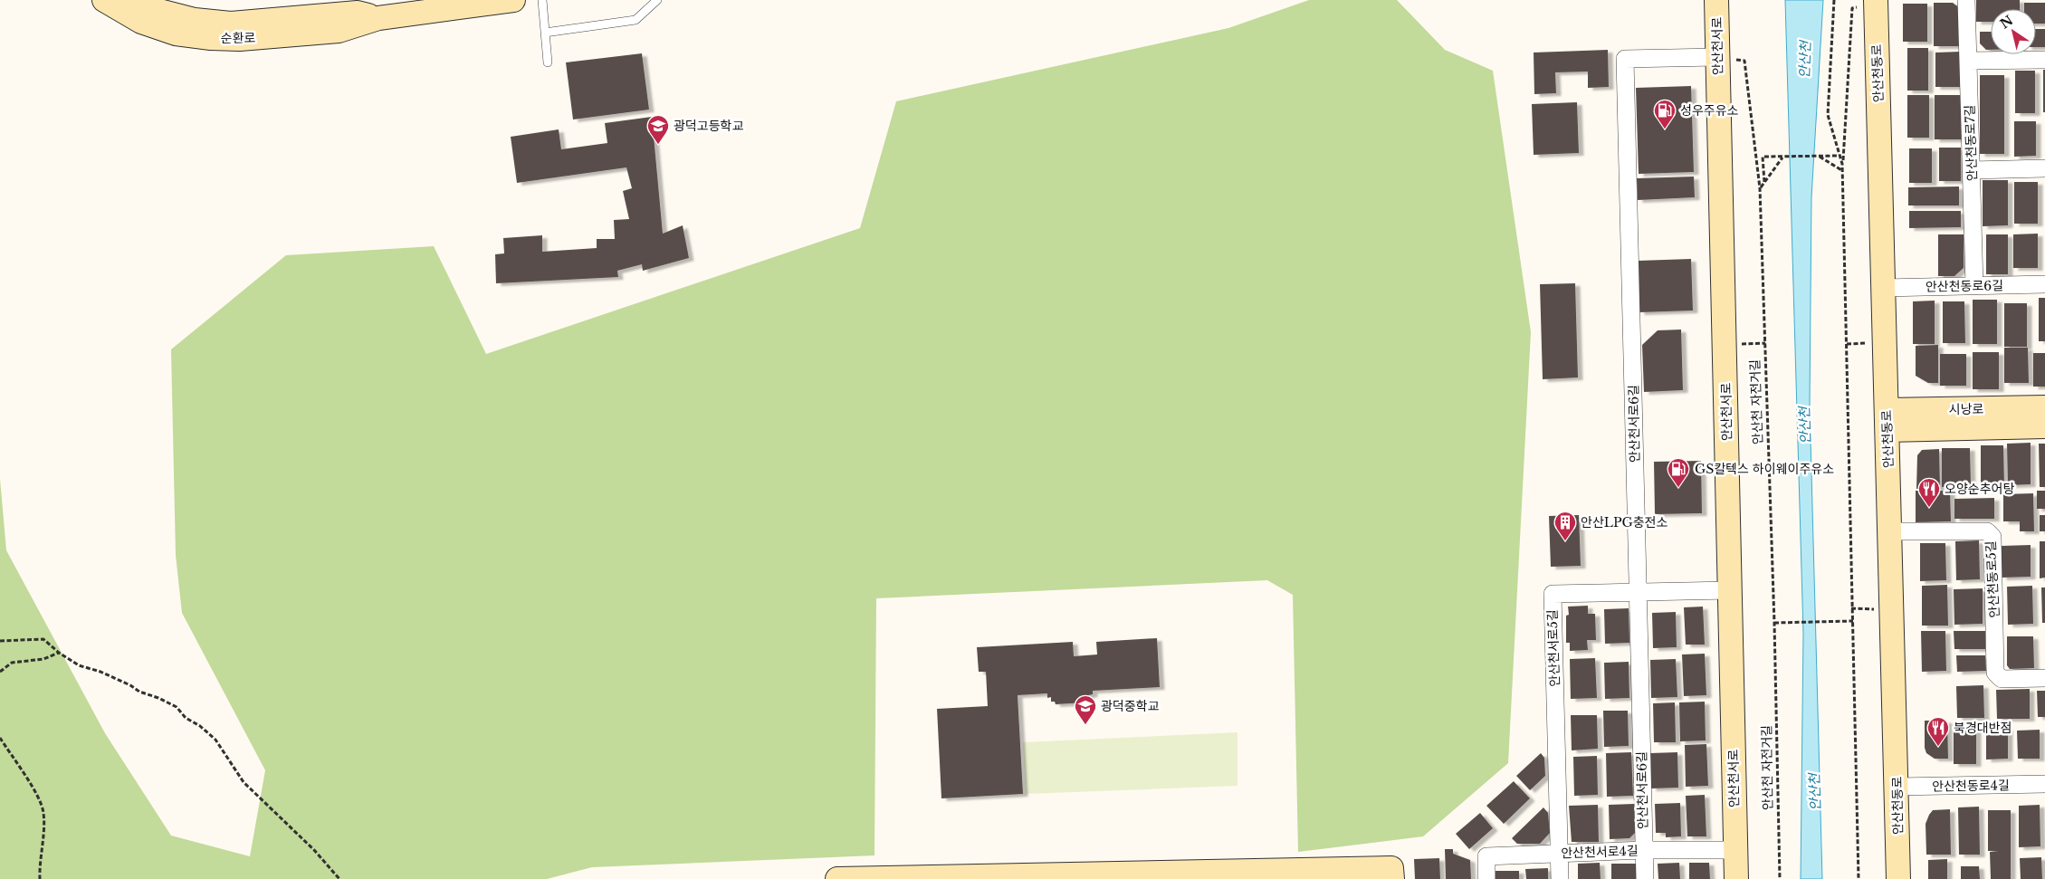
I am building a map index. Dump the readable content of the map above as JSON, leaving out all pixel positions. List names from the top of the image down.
{
  "streets": {
    "street": [
      "순환로",
      "안산천서로",
      "안산천동로",
      "안산천동로7길",
      "안산천동로6길",
      "시낭로",
      "안산천서로6길",
      "안산천동로5길",
      "안산천서로5길",
      "안산천동로4길",
      "안산천서로4길"
    ],
    "path": ["안산천 자전거길"]
  },
  "crossings": [
    ["안산천서로", "안산천 자전거길"],
    ["안산천서로", "안산천서로6길"],
    ["안산천서로", "안산천서로5길"],
    ["안산천서로", "안산천서로4길"],
    ["안산천동로", "안산천동로6길"],
    ["안산천동로", "시낭로"],
    ["안산천동로", "안산천동로5길"],
    ["안산천동로", "안산천동로4길"],
    ["안산천동로7길", "안산천동로6길"],
    ["안산천 자전거길", "안산천서로6길"],
    ["안산천서로6길", "안산천서로5길"],
    ["안산천서로6길", "안산천서로4길"],
    ["안산천서로5길", "안산천서로4길"]
  ],
  "water": ["안산천"],
  "places": {
    "fuel station": ["성우주유소", "GS칼텍스 하이웨이주유소"],
    "school or university": ["광덕고등학교", "광덕중학교"],
    "restaurant": ["오양순추어탕", "북경대반점"],
    "building": ["안산LPG충전소"]
  },
  "north": "top left"
}
